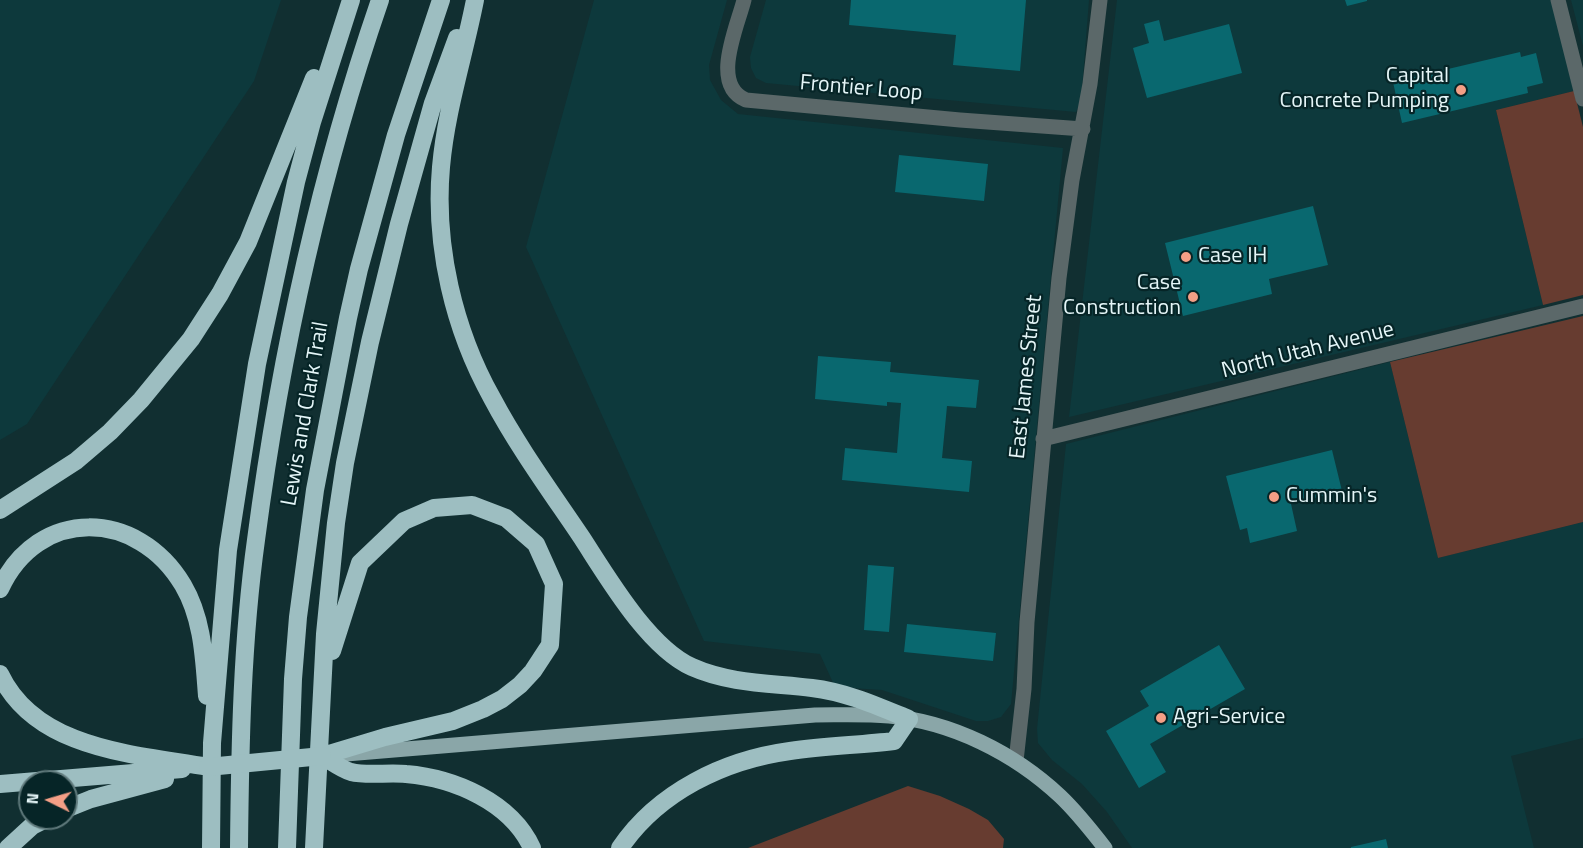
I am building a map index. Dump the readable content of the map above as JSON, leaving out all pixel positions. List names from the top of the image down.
{
  "streets": {
    "highway": ["Lewis and Clark Trail"],
    "street": ["Frontier Loop", "North Utah Avenue", "East James Street"]
  },
  "crossings": [
    ["Frontier Loop", "East James Street"],
    ["North Utah Avenue", "East James Street"]
  ],
  "places": [
    "Capital Concrete Pumping",
    "Case IH",
    "Case Construction",
    "Cummin's",
    "Agri-Service"
  ],
  "north": "left"
}
